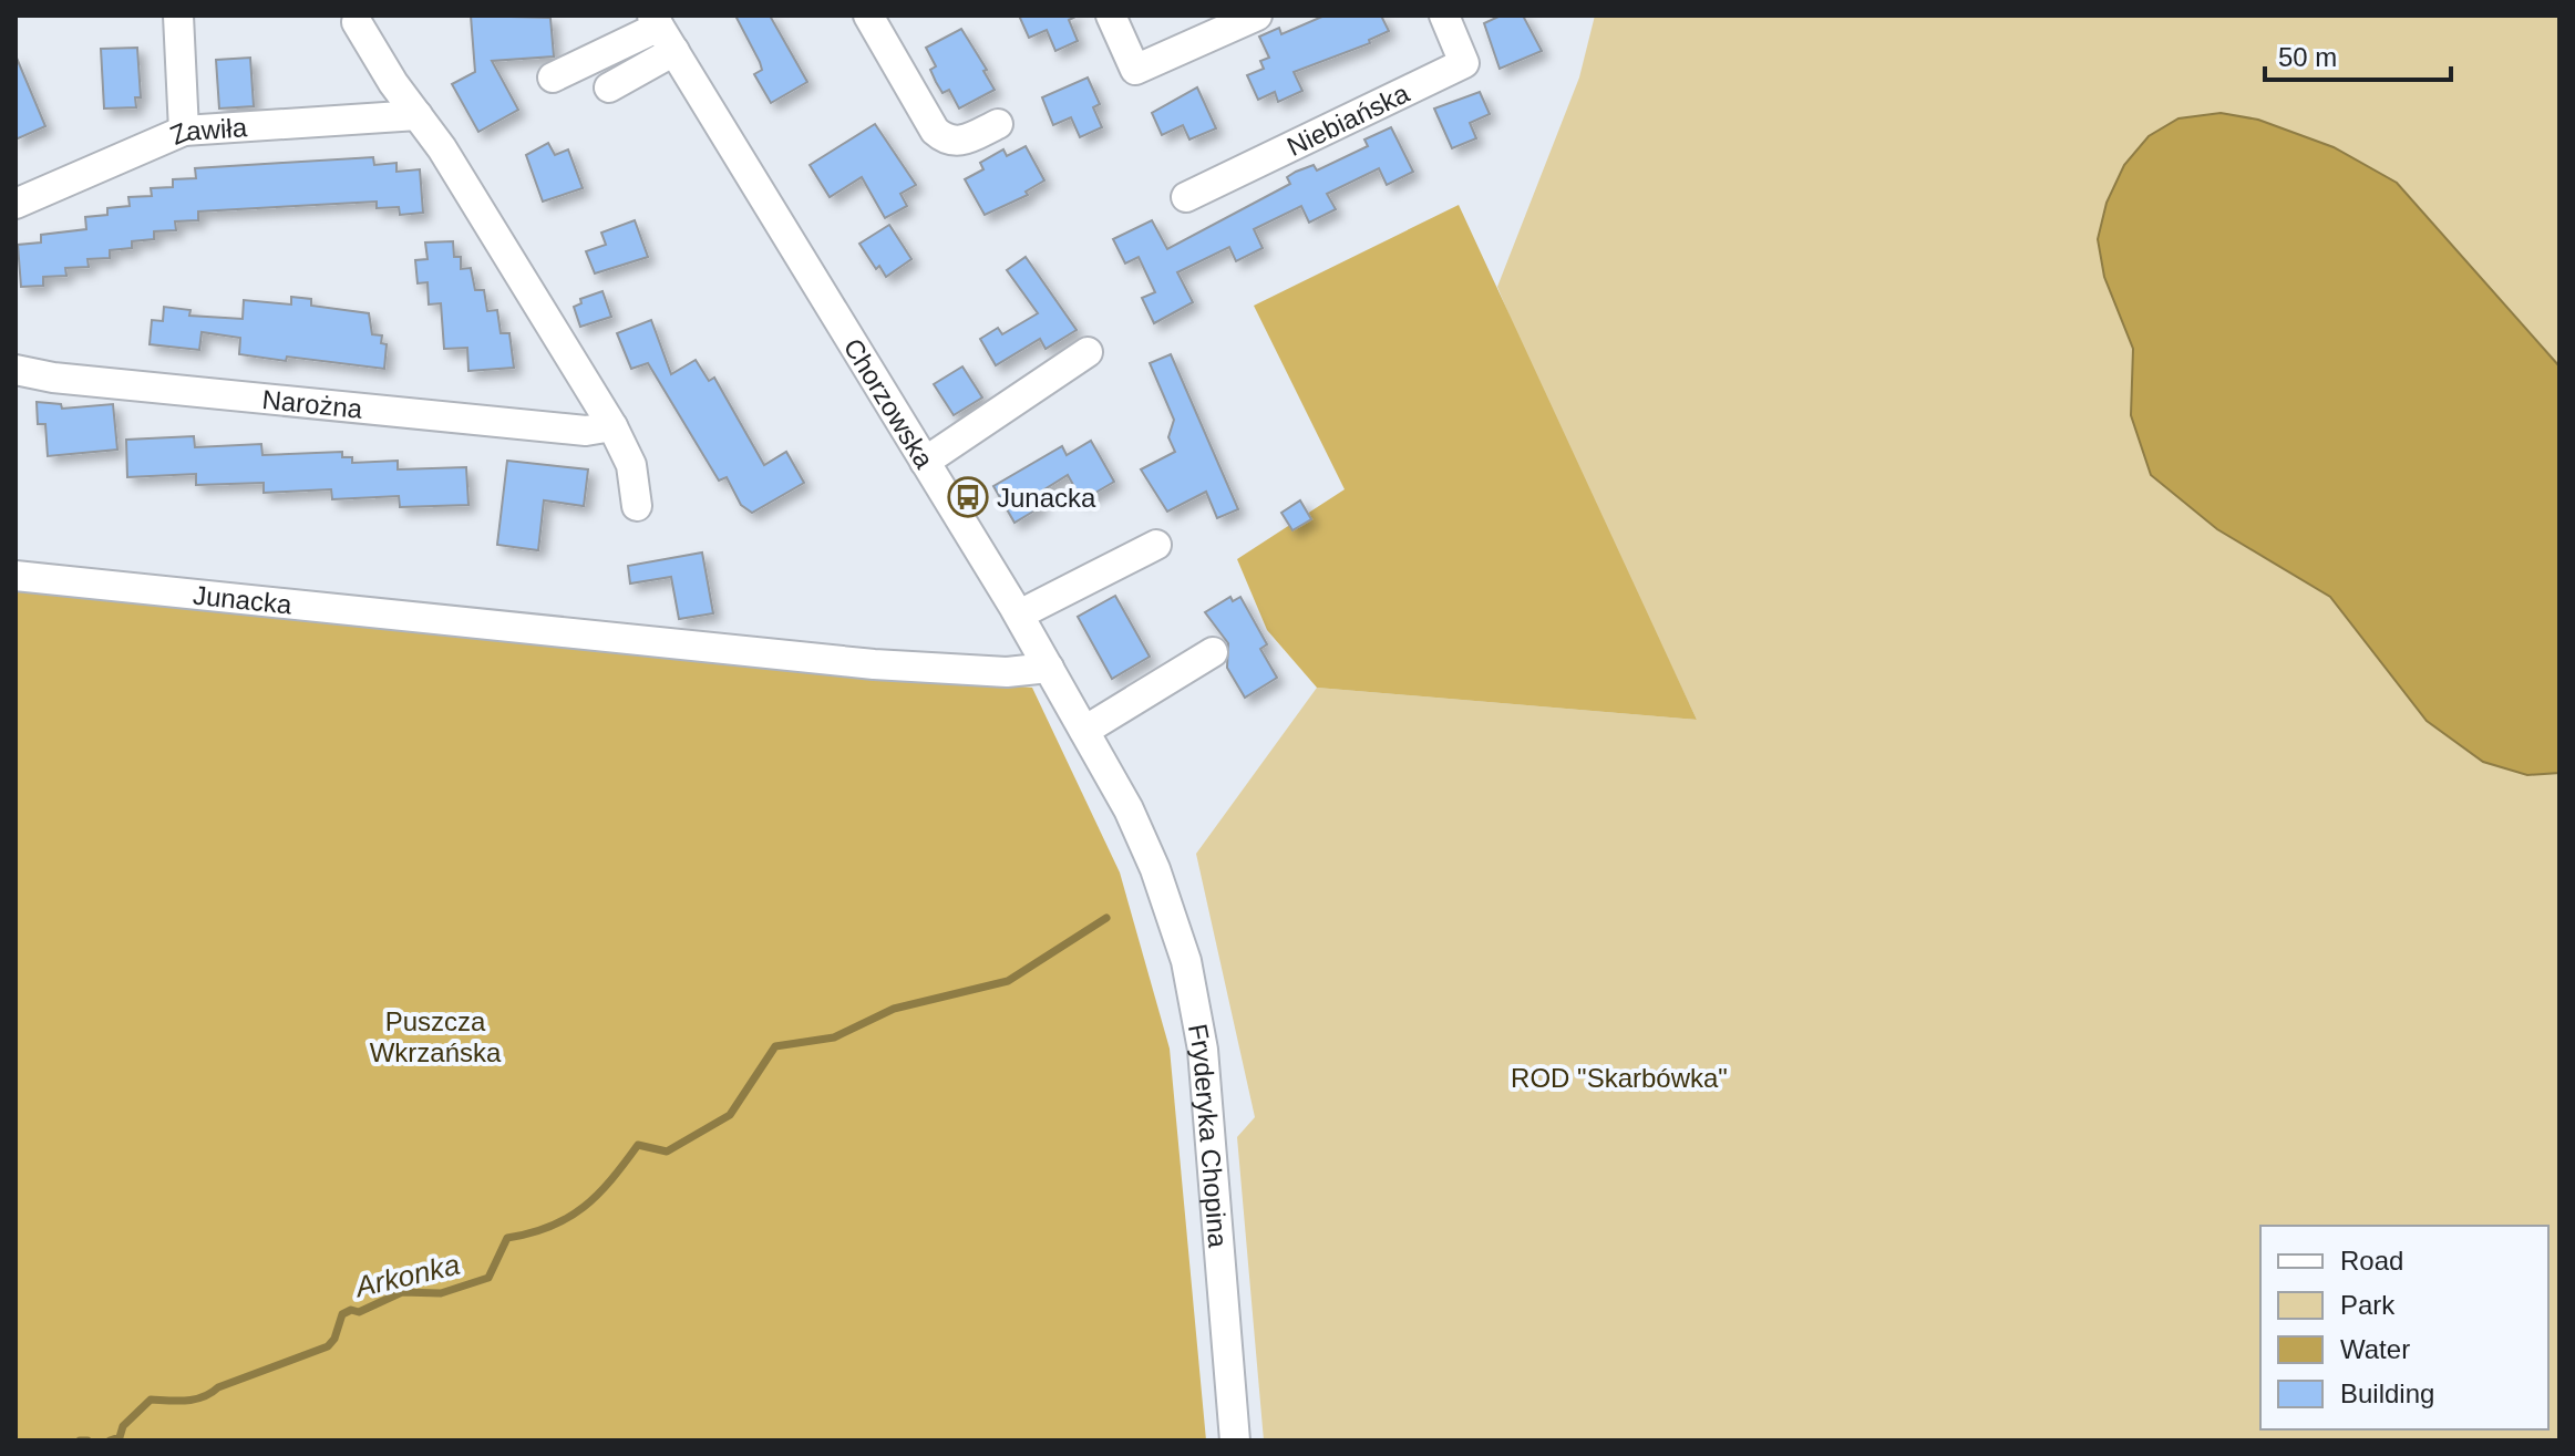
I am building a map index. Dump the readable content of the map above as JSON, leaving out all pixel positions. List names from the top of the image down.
{
  "streets": {
    "street": [
      "Niebiańska",
      "Zawiła",
      "Chorzowska",
      "Narożna",
      "Junacka",
      "Fryderyka Chopina"
    ]
  },
  "crossings": [
    ["Chorzowska", "Junacka"],
    ["Chorzowska", "Fryderyka Chopina"]
  ],
  "water": ["Arkonka"],
  "parks": ["Puszcza Wkrzańska", "ROD \"Skarbówka\""],
  "places": {
    "bus stop": ["Junacka"]
  },
  "legend": [
    "Road",
    "Park",
    "Water",
    "Building"
  ],
  "scale_bar": "50 m"
}
